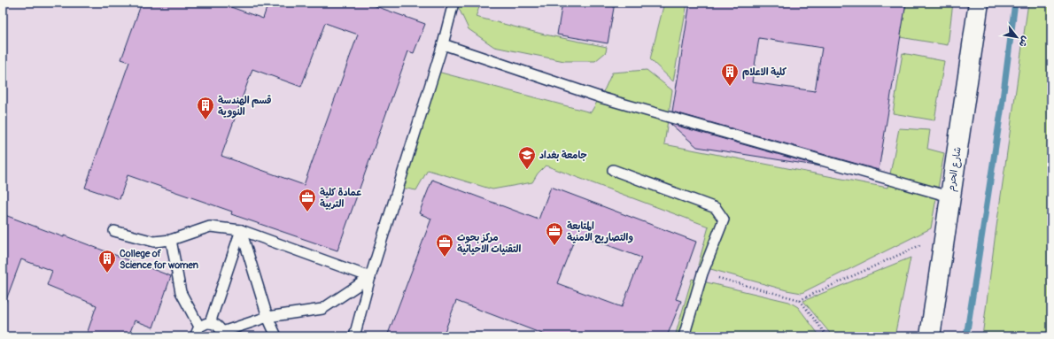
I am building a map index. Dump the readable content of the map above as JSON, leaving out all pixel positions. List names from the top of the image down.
{
  "streets": {
    "street": ["شارع الحرم"]
  },
  "places": {
    "building": ["كلية الاعلام", "قسم الهندسة النووية", "College of Science for women"],
    "school or university": ["جامعة بغداد"],
    "office": ["عمادة كلية التربية", "المتابعة والتصاريح الامنية", "مركز بحوث التقنيات الاحيائية"]
  },
  "north": "bottom right"
}
